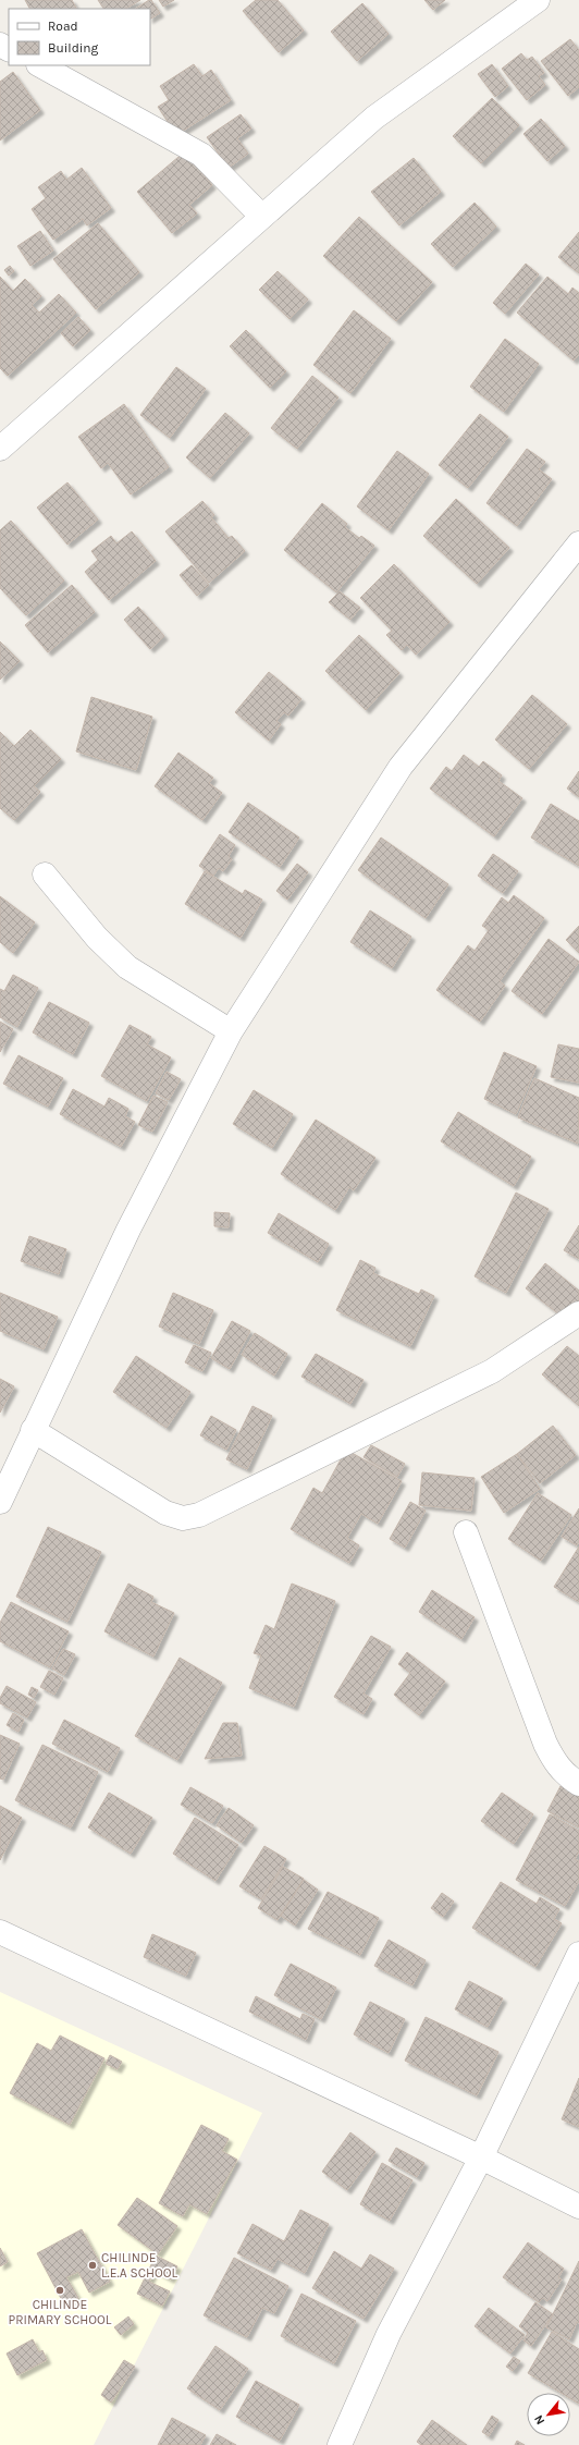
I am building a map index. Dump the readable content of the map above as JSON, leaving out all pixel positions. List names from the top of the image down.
{
  "places": ["CHILINDE L.E.A SCHOOL", "CHILINDE PRIMARY SCHOOL"],
  "legend": ["Road", "Building"],
  "north": "bottom left"
}
